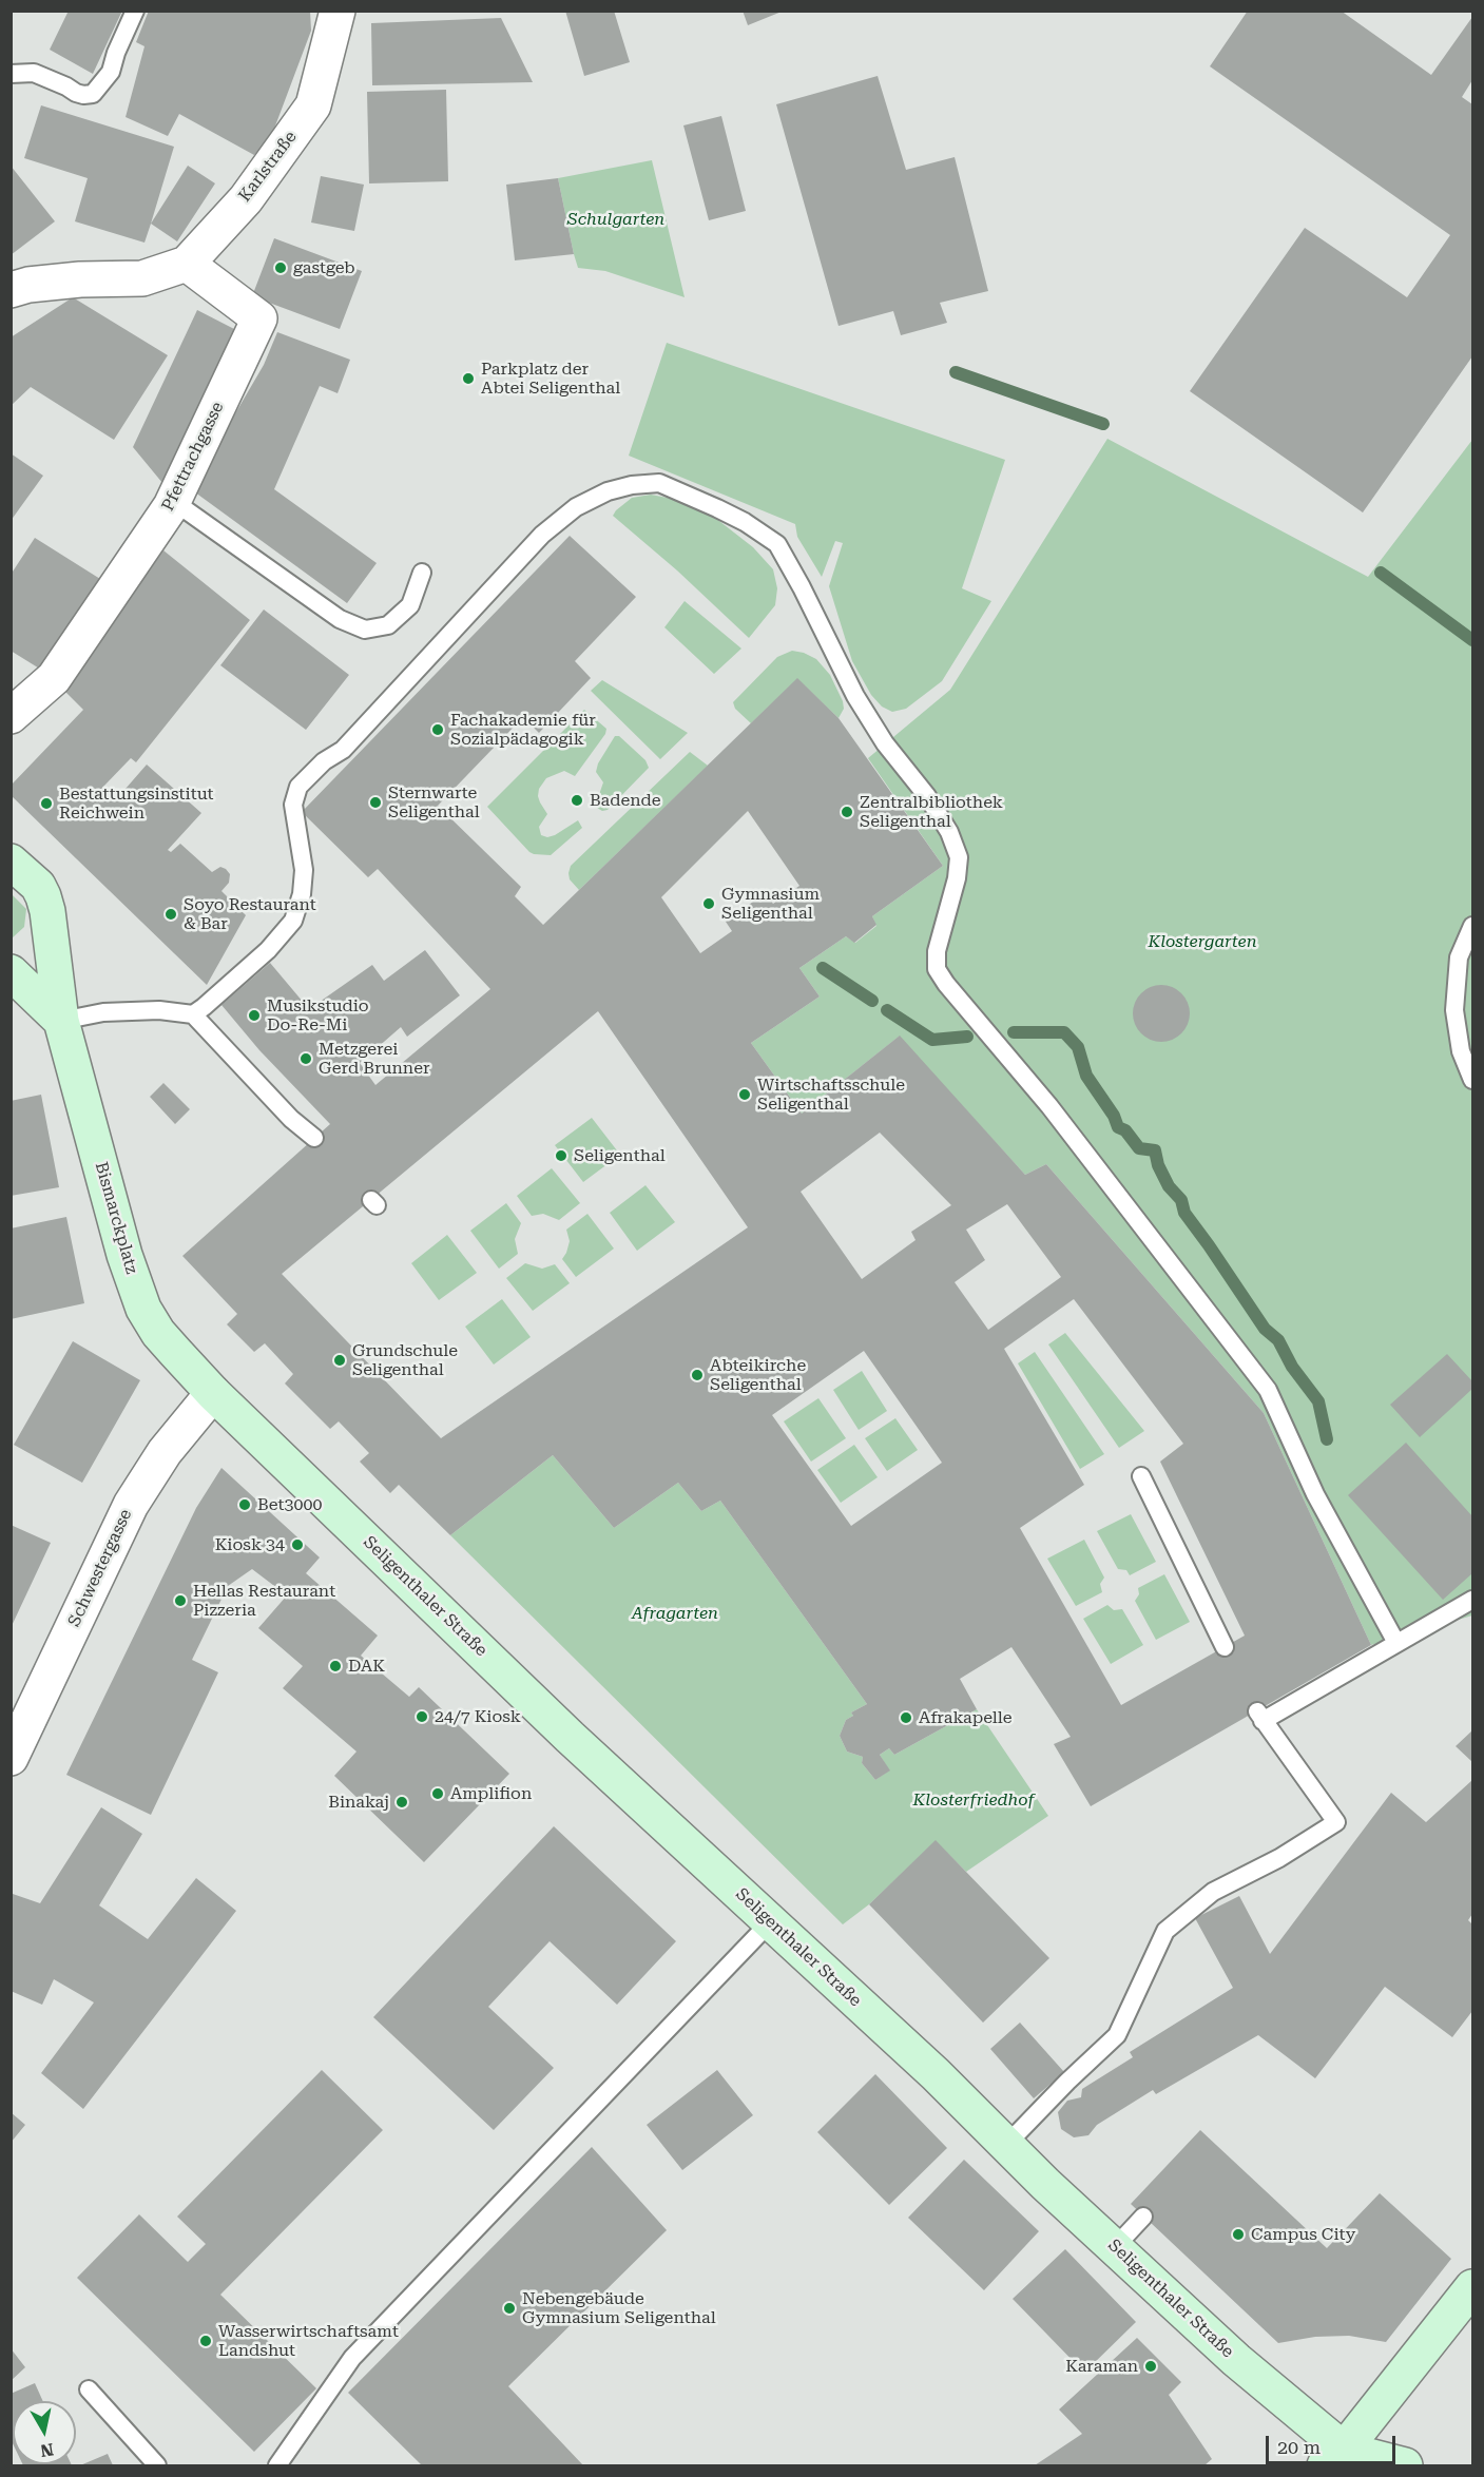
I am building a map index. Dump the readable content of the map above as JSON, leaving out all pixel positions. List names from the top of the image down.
{
  "streets": {
    "street": [
      "Karlstraße",
      "Pfettrachgasse",
      "Bismarckplatz",
      "Schwestergasse",
      "Seligenthaler Straße"
    ]
  },
  "crossings": [
    ["Karlstraße", "Pfettrachgasse"],
    ["Bismarckplatz", "Schwestergasse"],
    ["Bismarckplatz", "Seligenthaler Straße"],
    ["Schwestergasse", "Seligenthaler Straße"]
  ],
  "parks": [
    "Schulgarten",
    "Klostergarten",
    "Afragarten",
    "Klosterfriedhof"
  ],
  "places": [
    "gastgeb",
    "Parkplatz der Abtei Seligenthal",
    "Fachakademie für Sozialpädagogik",
    "Badende",
    "Sternwarte Seligenthal",
    "Bestattungsinstitut Reichwein",
    "Zentralbibliothek Seligenthal",
    "Gymnasium Seligenthal",
    "Soyo Restaurant & Bar",
    "Musikstudio Do-Re-Mi",
    "Metzgerei Gerd Brunner",
    "Wirtschaftsschule Seligenthal",
    "Seligenthal",
    "Grundschule Seligenthal",
    "Abteikirche Seligenthal",
    "Bet3000",
    "Kiosk 34",
    "Hellas Restaurant Pizzeria",
    "DAK",
    "24/7 Kiosk",
    "Afrakapelle",
    "Amplifion",
    "Binakaj",
    "Campus City",
    "Nebengebäude Gymnasium Seligenthal",
    "Wasserwirtschaftsamt Landshut",
    "Karaman"
  ],
  "scale_bar": "20 m",
  "north": "bottom"
}
